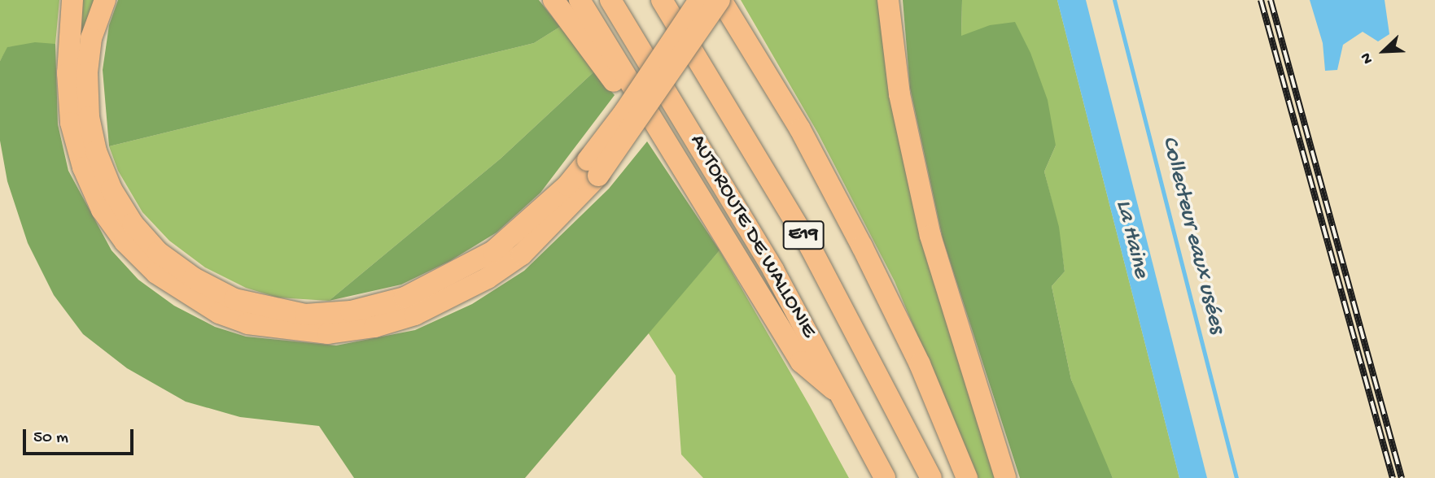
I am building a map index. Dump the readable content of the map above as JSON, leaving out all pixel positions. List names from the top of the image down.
{
  "streets": {
    "highway": ["E19", "AUTOROUTE DE WALLONIE"]
  },
  "water": ["Collecteur eaux usées", "La Haine"],
  "scale_bar": "50 m",
  "north": "bottom left"
}
